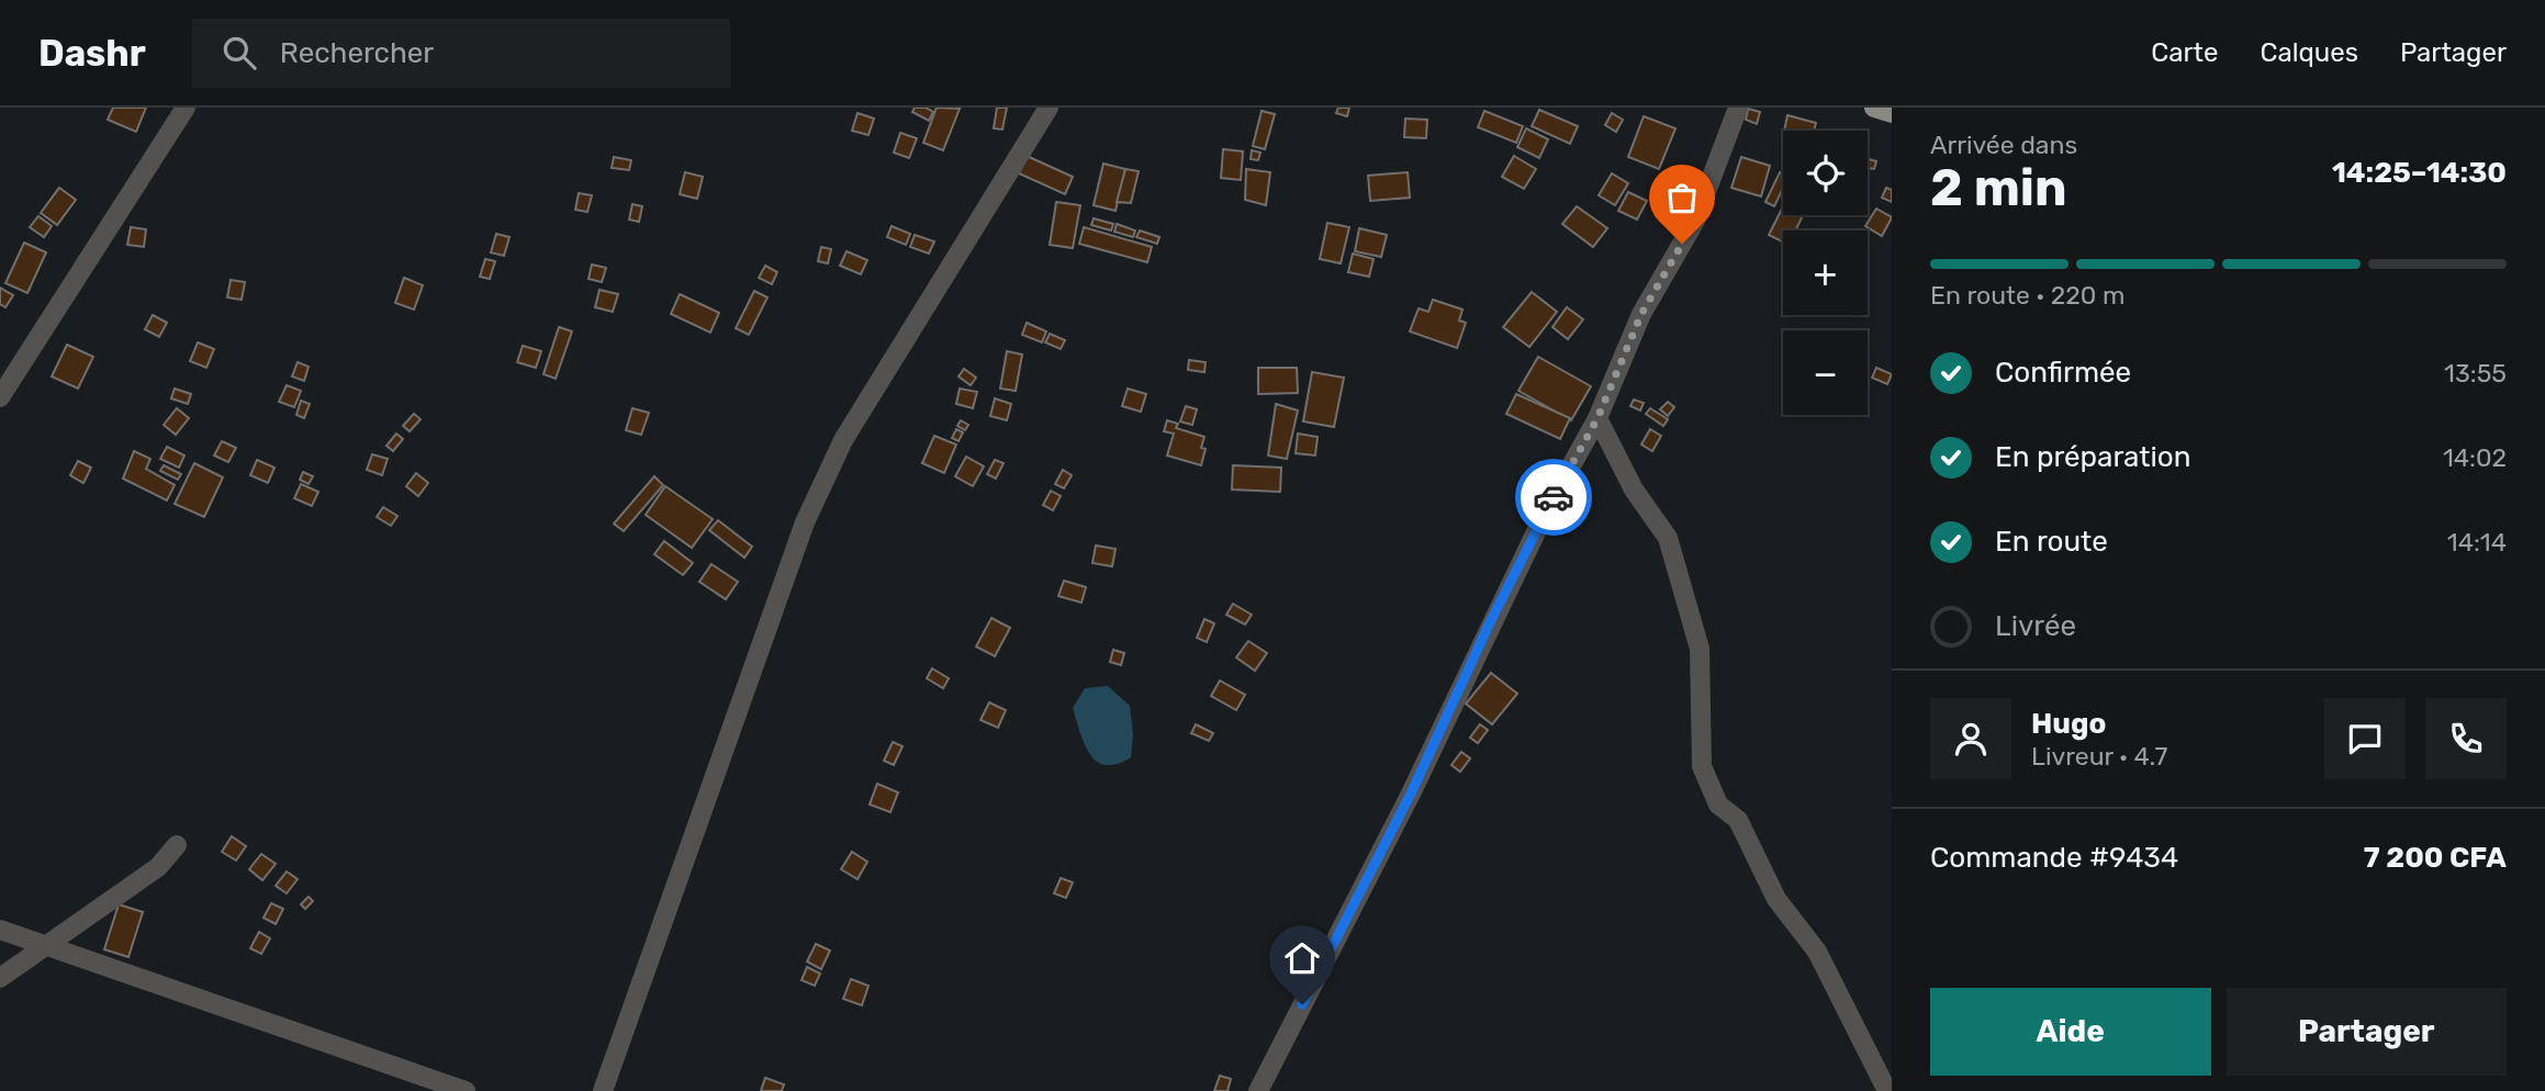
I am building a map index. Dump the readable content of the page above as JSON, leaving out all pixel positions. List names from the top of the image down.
{
  "page": {
    "header": "Dashr",
    "search": "Rechercher",
    "nav": ["Carte", "Calques", "Partager"],
    "heading": ["2 min", "Arrivée dans", "14:25–14:30"],
    "panel": [
      "Hugo",
      "Livreur · 4.7",
      "Commande #9434",
      "7 200 CFA"
    ],
    "map_buttons": ["+", "−"],
    "bar": "En route · 220 m",
    "list": [
      ["Confirmée", "13:55"],
      ["En préparation", "14:02"],
      ["En route", "14:14"],
      "Livrée"
    ],
    "buttons": ["Aide", "Partager"]
  }
}
